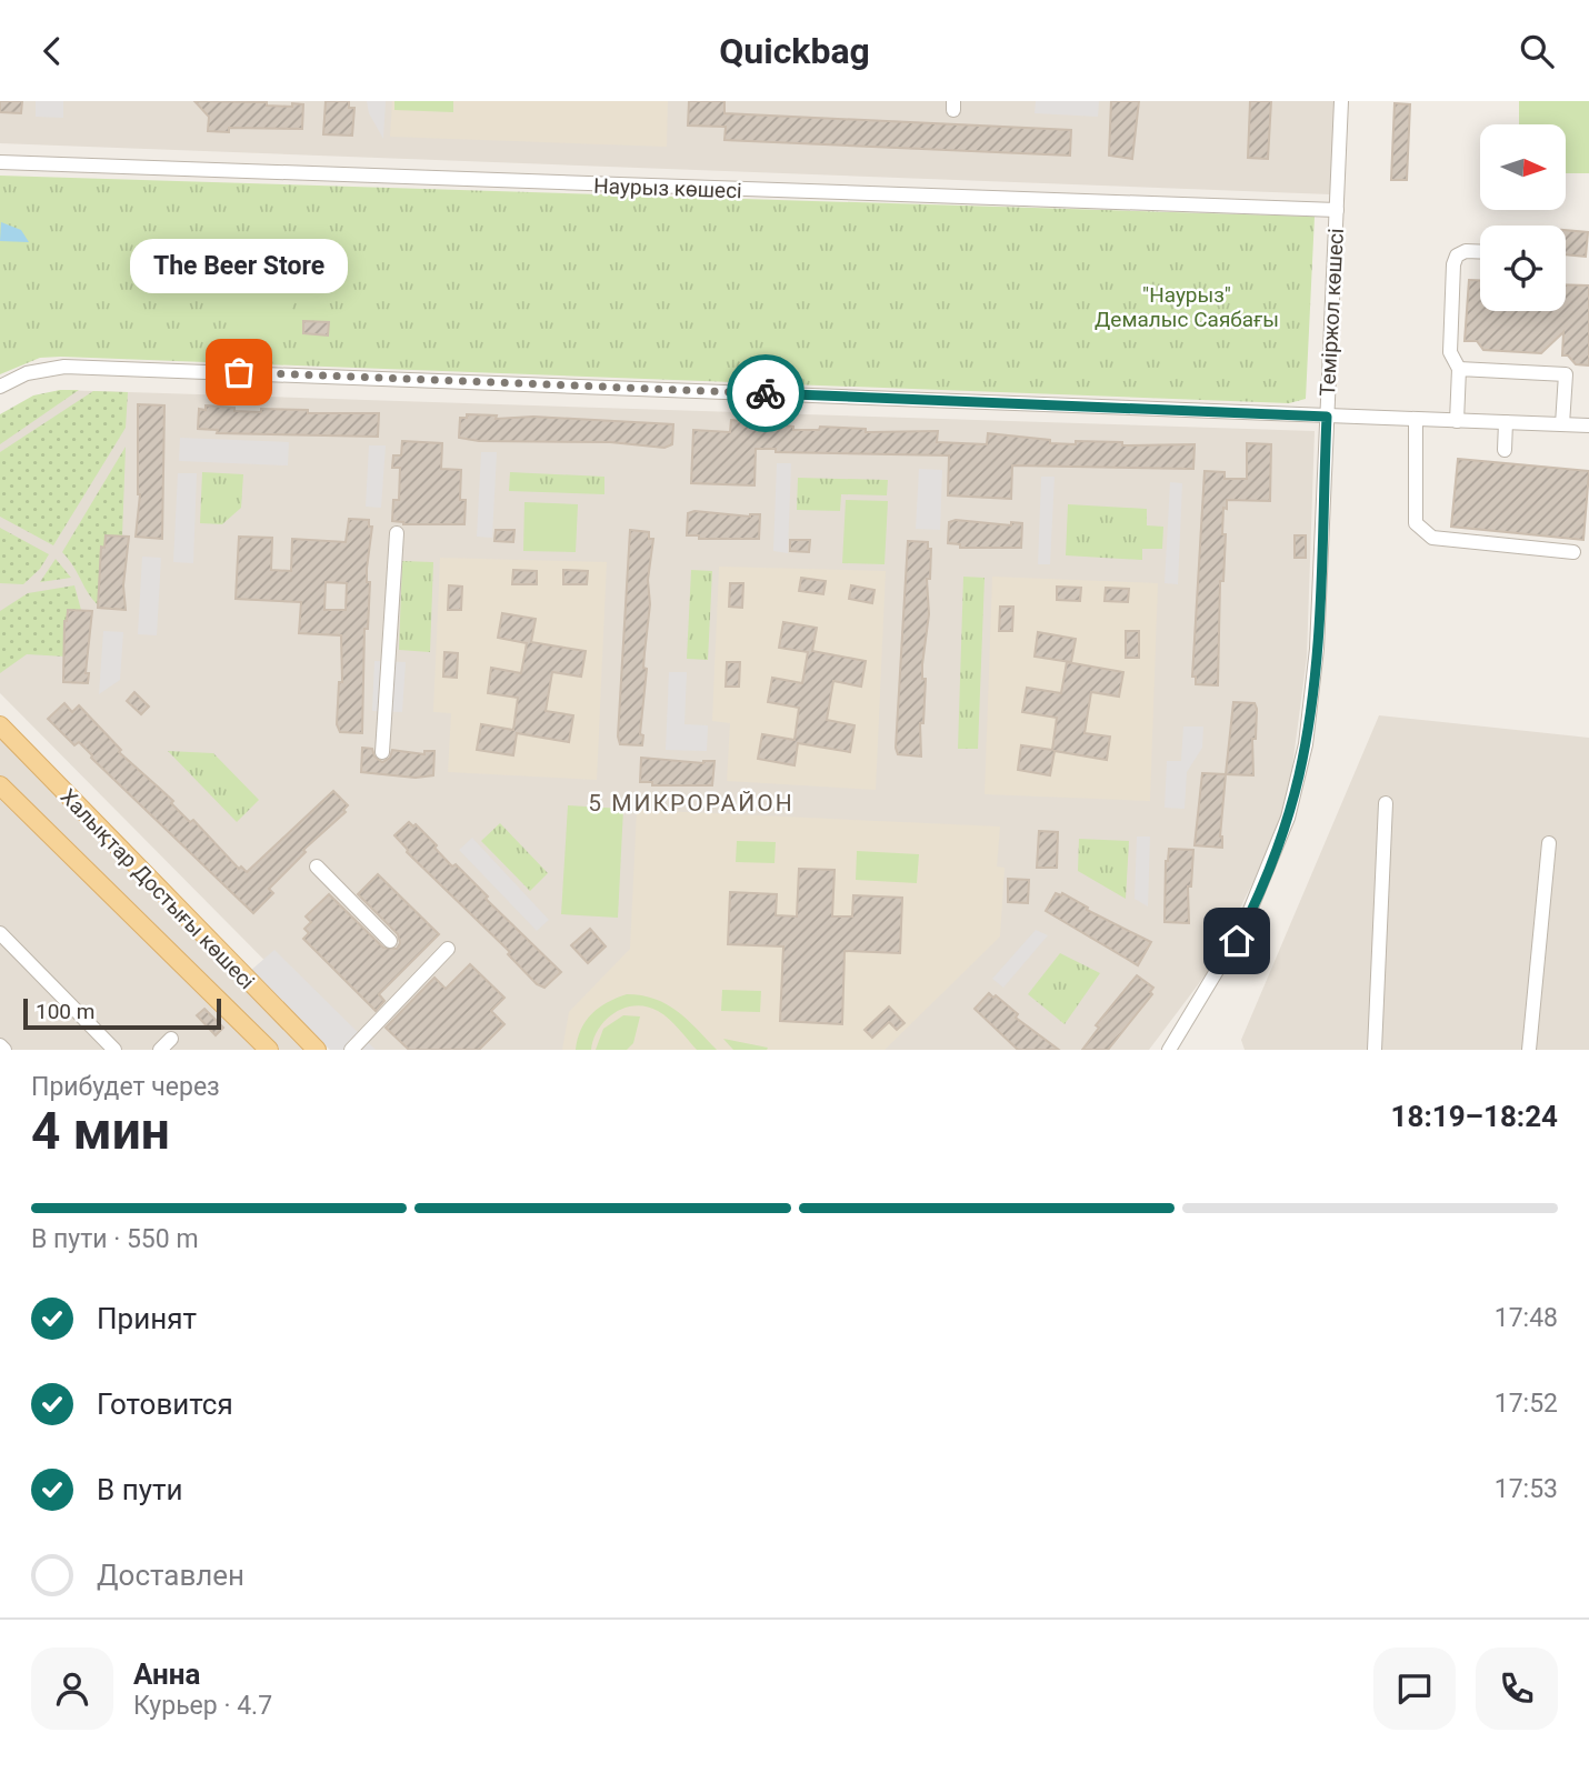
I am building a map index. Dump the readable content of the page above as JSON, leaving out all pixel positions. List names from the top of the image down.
{
  "streets": {
    "main road": ["Халықтар Достығы көшесі"],
    "street": ["Наурыз көшесі", "Теміржол көшесі"]
  },
  "crossings": [
    ["Наурыз көшесі", "Теміржол көшесі"]
  ],
  "districts": ["5 МИКРОРАЙОН"],
  "parks": ["\"Наурыз\" Демалыс Саябағы"],
  "places": ["The Beer Store"],
  "scale_bar": "100 m",
  "north": "right",
  "page": {
    "header": "Quickbag",
    "bubble": "The Beer Store",
    "scale": "100 m",
    "heading": ["4 мин", "Прибудет через", "18:19–18:24"],
    "panel": ["Анна", "Курьер · 4.7"],
    "bar": "В пути · 550 m",
    "list": [
      ["Принят", "17:48"],
      ["Готовится", "17:52"],
      ["В пути", "17:53"],
      "Доставлен"
    ]
  }
}
